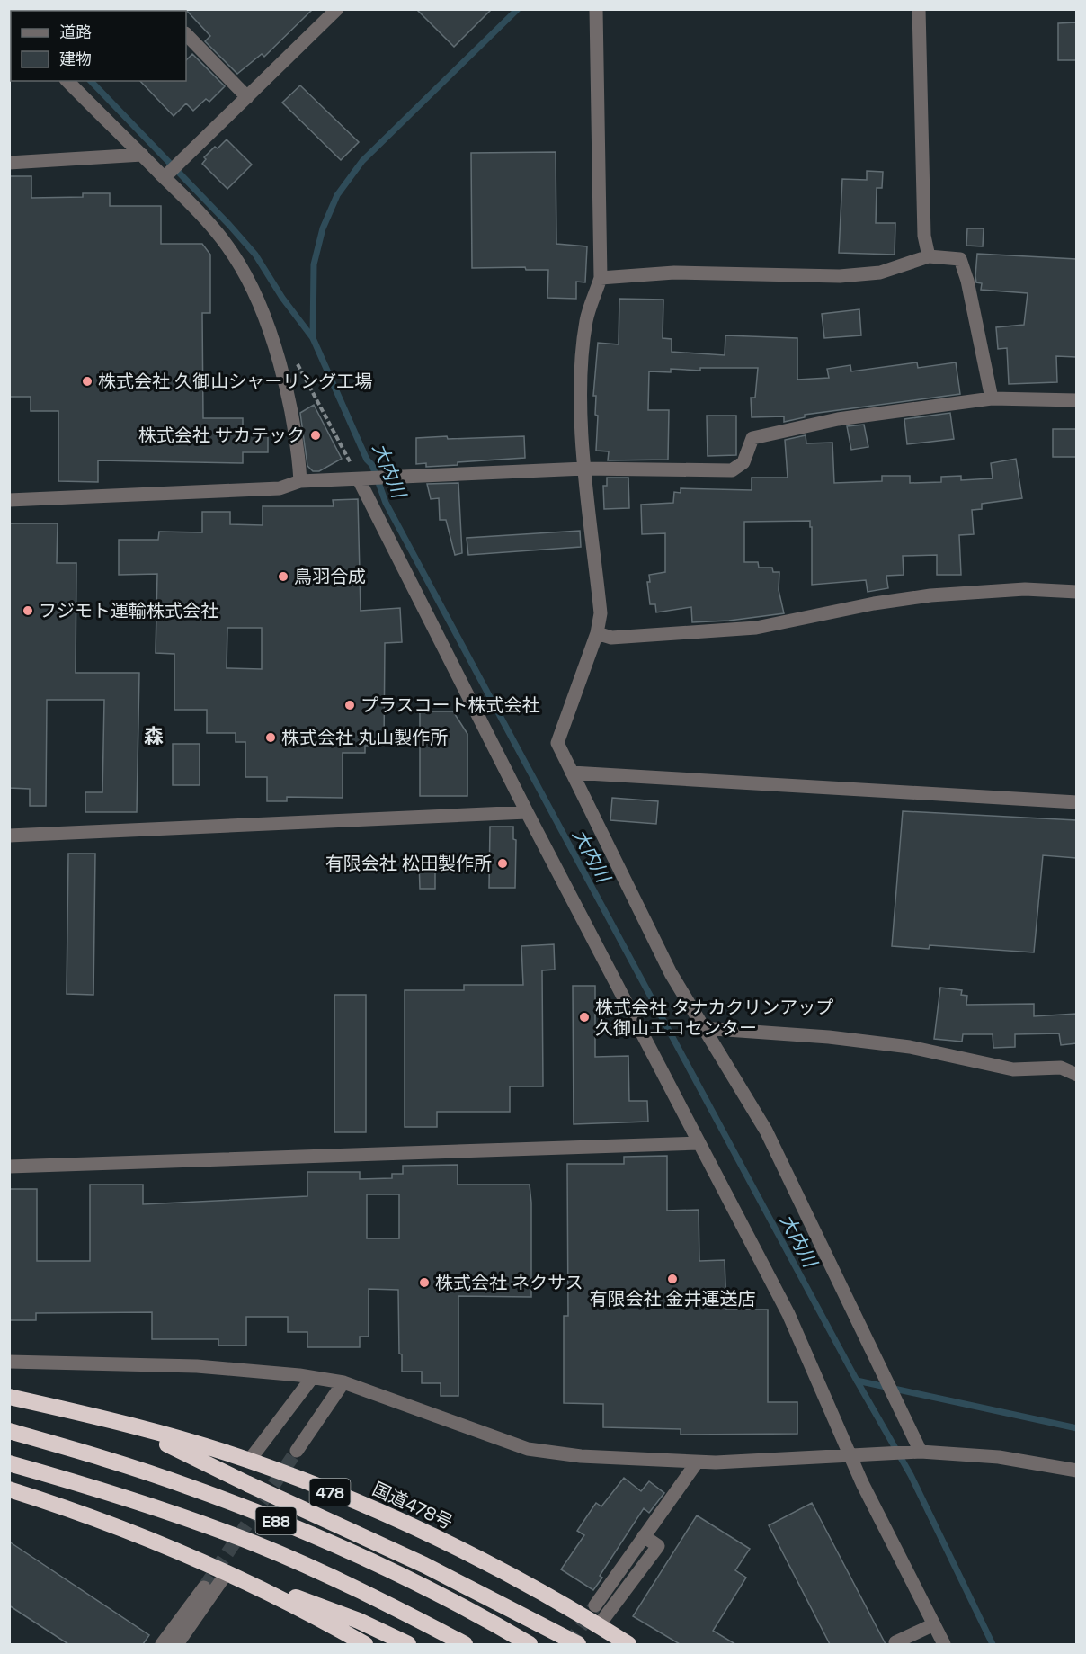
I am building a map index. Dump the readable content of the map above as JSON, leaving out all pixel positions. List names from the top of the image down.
{
  "streets": {
    "highway": ["478", "国道478号", "E88"]
  },
  "districts": ["森"],
  "water": ["大内川"],
  "places": [
    "株式会社 久御山シャーリング工場",
    "株式会社 サカテック",
    "鳥羽合成",
    "フジモト運輸株式会社",
    "プラスコート株式会社",
    "株式会社 丸山製作所",
    "有限会社 松田製作所",
    "株式会社 タナカクリンアップ 久御山エコセンター",
    "有限会社 金井運送店",
    "株式会社 ネクサス"
  ],
  "legend": ["道路", "建物"]
}
